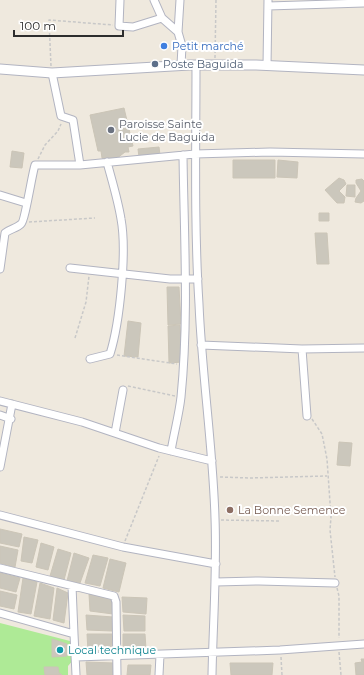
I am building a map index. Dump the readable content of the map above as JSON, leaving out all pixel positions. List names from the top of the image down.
{
  "places": [
    "Petit marché",
    "Poste Baguida",
    "Paroisse Sainte Lucie de Baguida",
    "La Bonne Semence",
    "Local technique"
  ],
  "scale_bar": "100 m"
}
